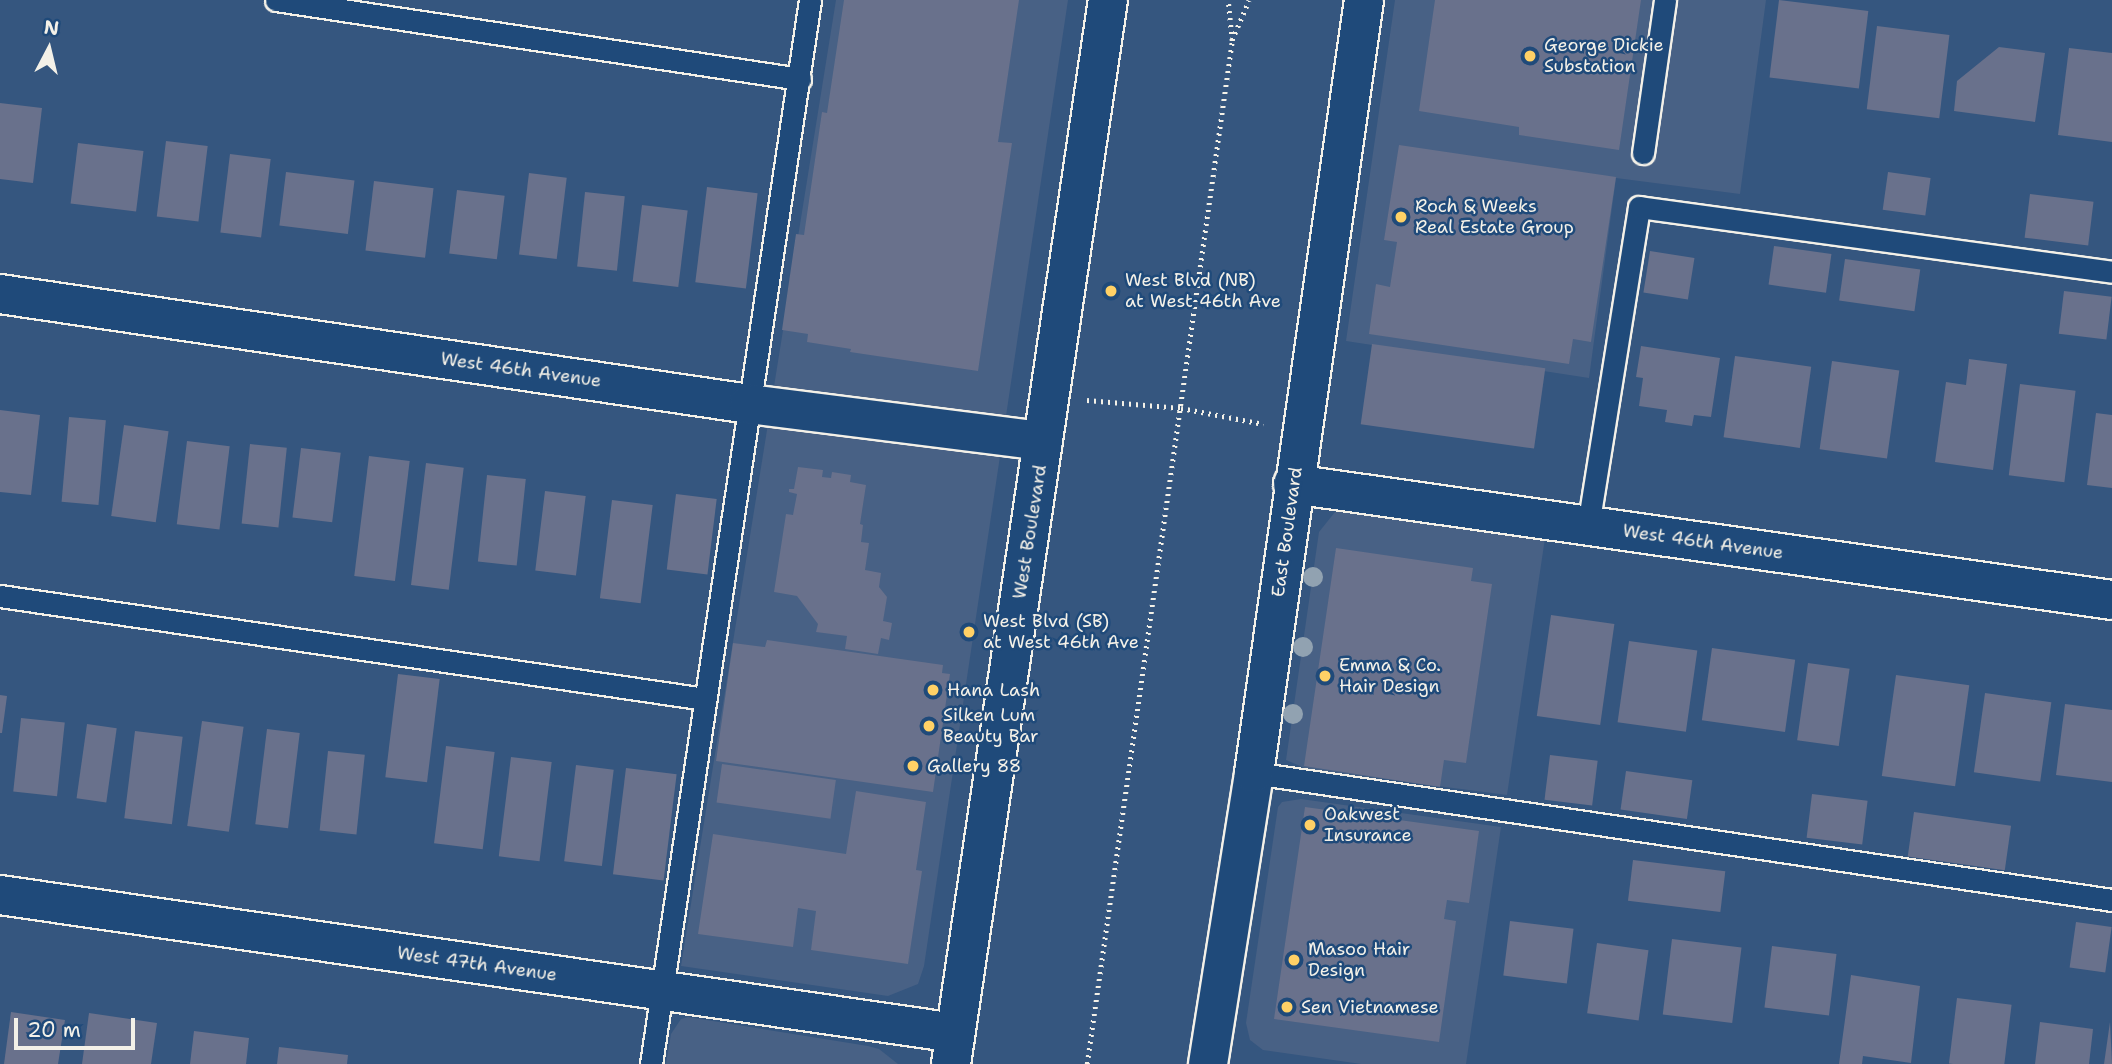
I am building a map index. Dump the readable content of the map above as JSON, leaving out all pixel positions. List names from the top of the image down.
{
  "streets": {
    "street": [
      "West 46th Avenue",
      "West Boulevard",
      "East Boulevard",
      "West 47th Avenue"
    ]
  },
  "crossings": [
    ["West 46th Avenue", "West Boulevard"],
    ["West 46th Avenue", "East Boulevard"],
    ["West Boulevard", "West 47th Avenue"]
  ],
  "places": [
    "George Dickie Substation",
    "Roch & Weeks Real Estate Group",
    "West Blvd (NB) at West 46th Ave",
    "West Blvd (SB) at West 46th Ave",
    "Emma & Co. Hair Design",
    "Hana Lash",
    "Silken Lum Beauty Bar",
    "Gallery 88",
    "Oakwest Insurance",
    "Masoo Hair Design",
    "Sen Vietnamese"
  ],
  "scale_bar": "20 m",
  "north": "top"
}
